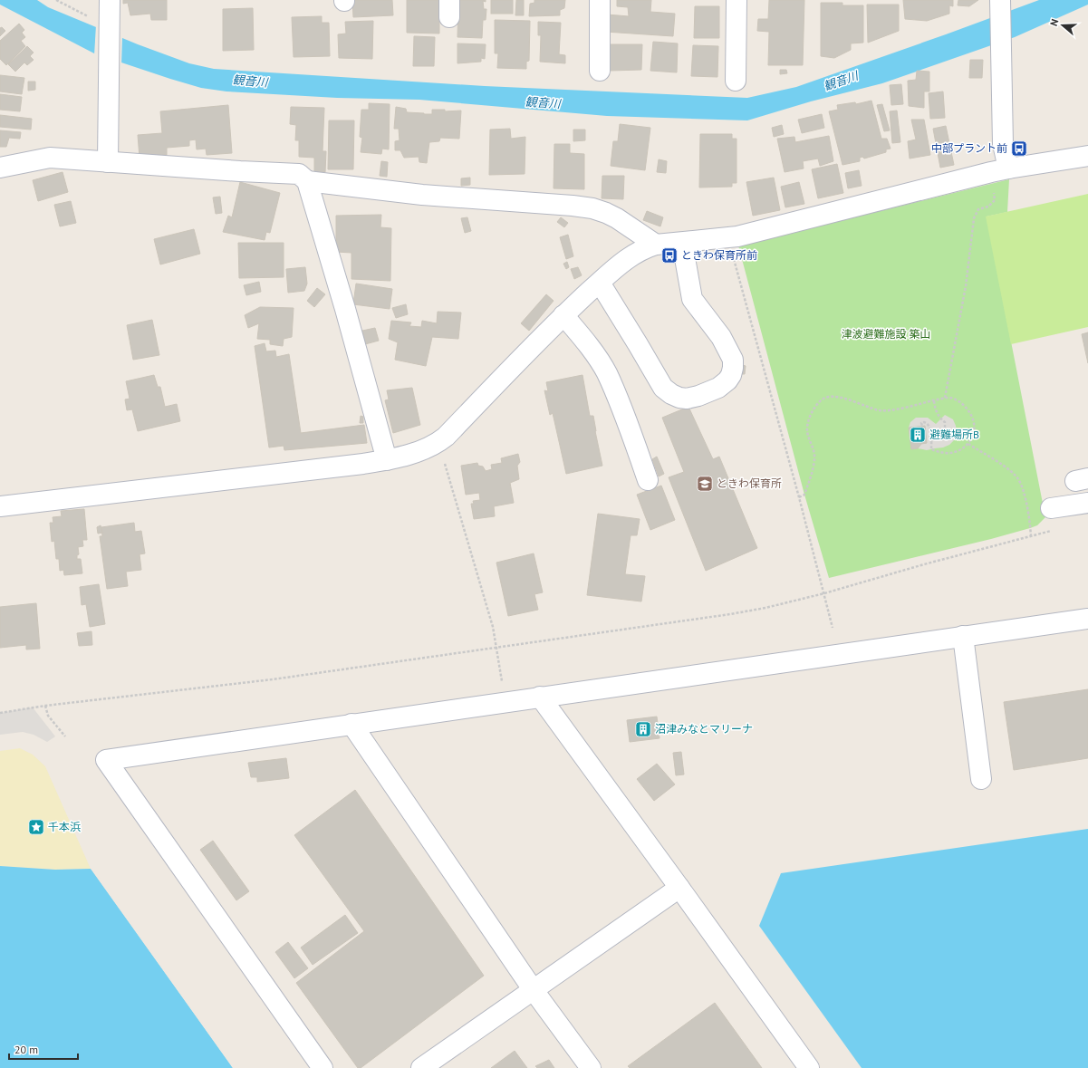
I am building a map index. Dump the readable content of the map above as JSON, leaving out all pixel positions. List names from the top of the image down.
{
  "water": ["観音川"],
  "parks": ["津波避難施設 築山"],
  "places": {
    "bus stop": ["中部プラント前", "ときわ保育所前"],
    "building": ["避難場所B", "沼津みなとマリーナ"],
    "school or university": ["ときわ保育所"],
    "place": ["千本浜"]
  },
  "scale_bar": "20 m",
  "north": "left"
}
